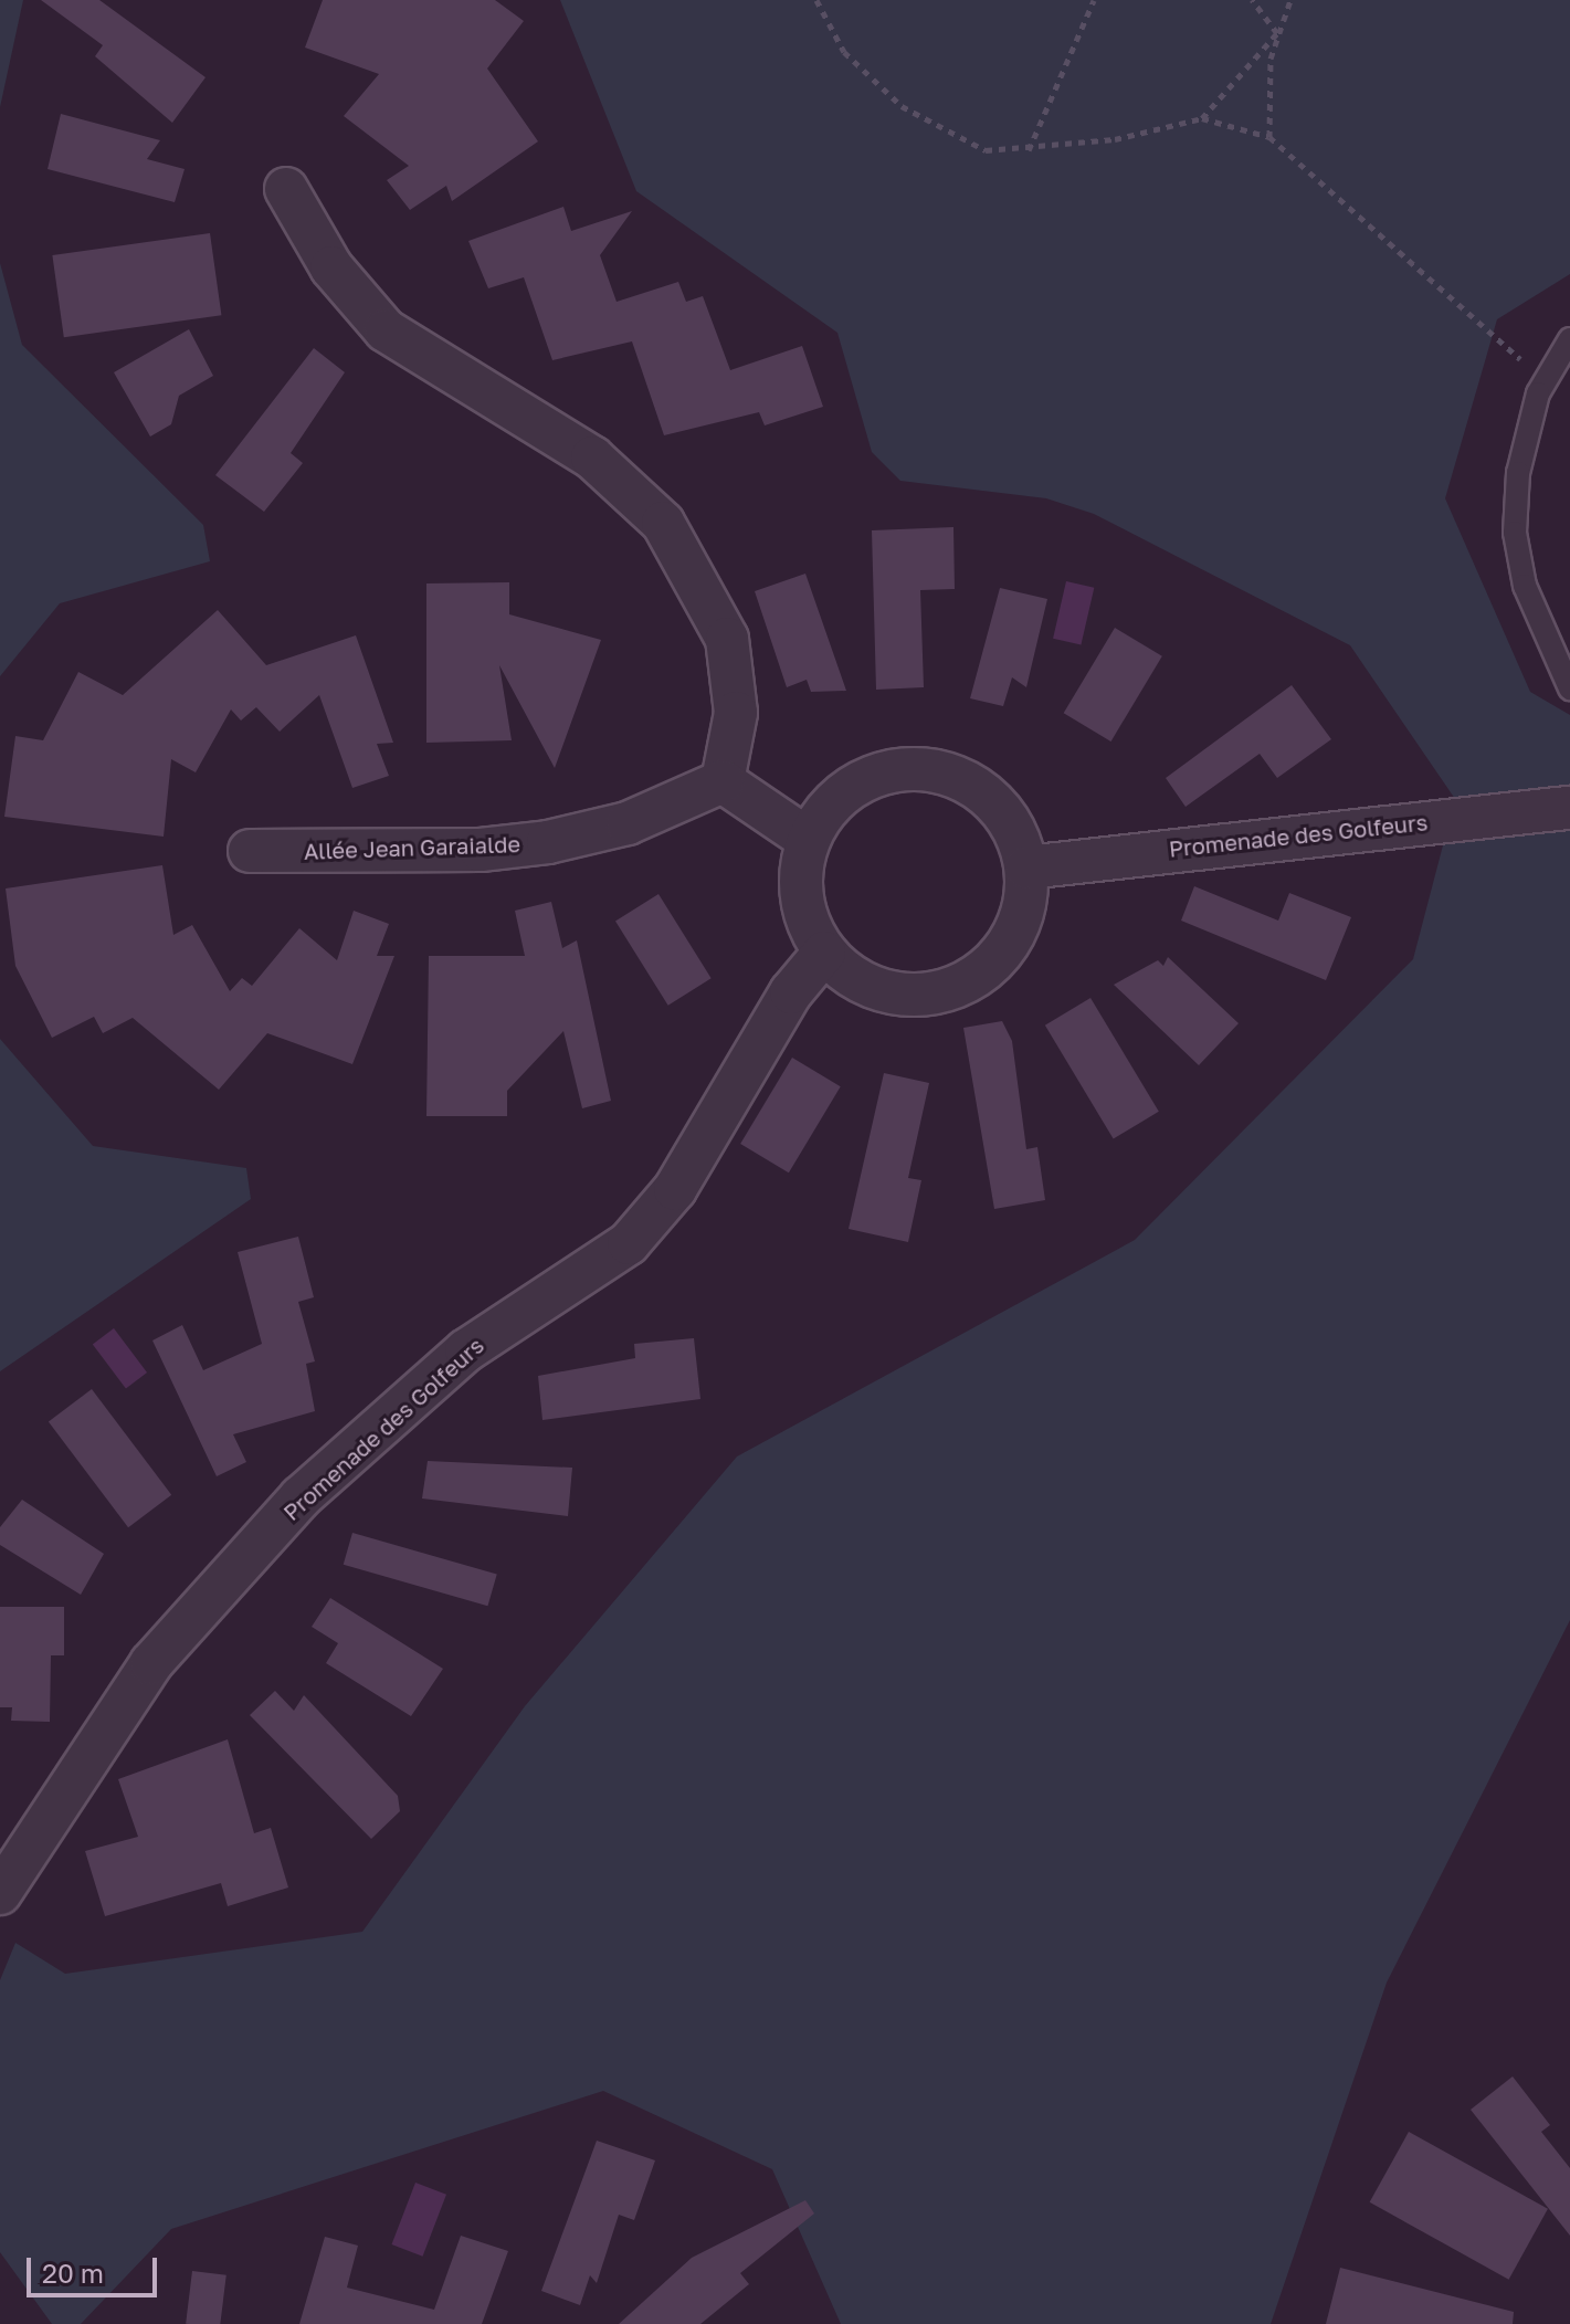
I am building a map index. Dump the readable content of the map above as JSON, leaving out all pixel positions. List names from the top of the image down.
{
  "streets": {
    "street": ["Promenade des Golfeurs", "Allée Jean Garaialde"]
  },
  "scale_bar": "20 m"
}
